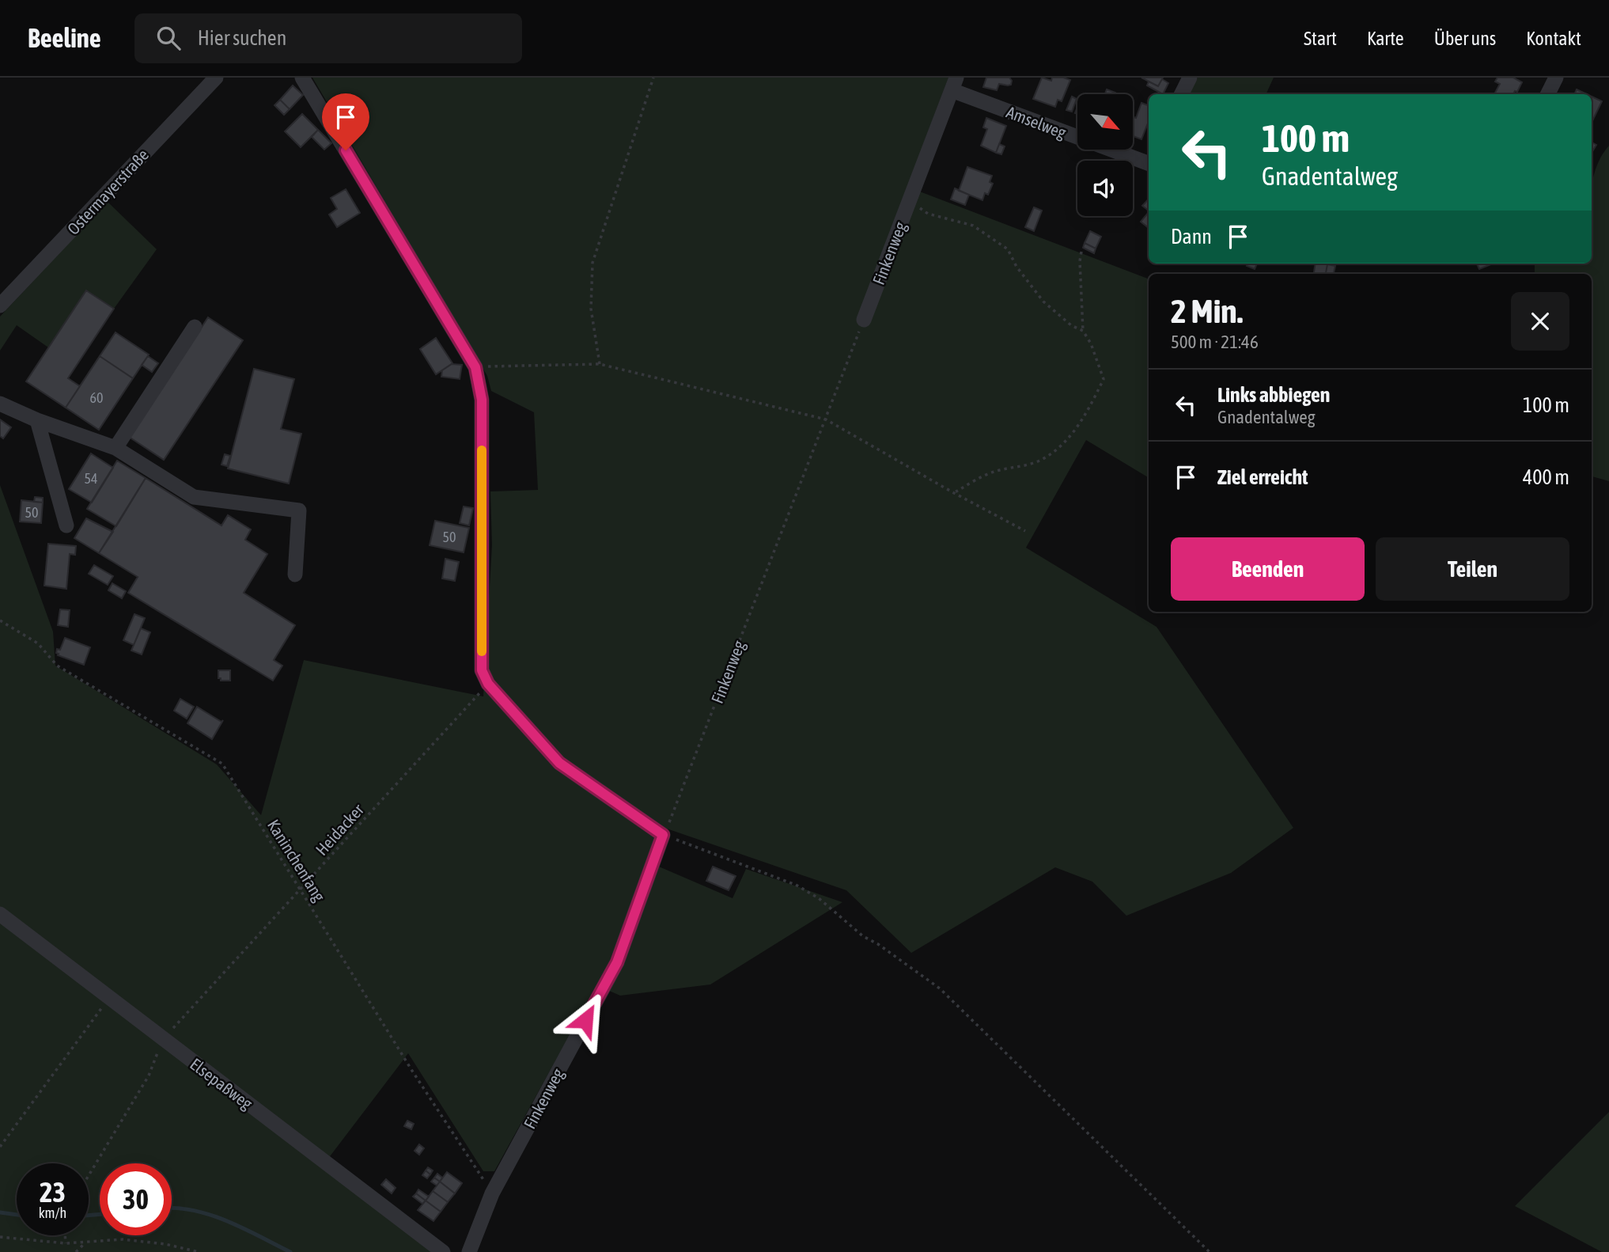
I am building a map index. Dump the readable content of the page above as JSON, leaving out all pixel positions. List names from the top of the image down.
{
  "streets": {
    "street": [
      "Amselweg",
      "Ostermayerstraße",
      "Finkenweg",
      "Elsepaßweg"
    ],
    "path": ["Heidacker", "Kaninchenfang"]
  },
  "crossings": [
    ["Amselweg", "Finkenweg"],
    ["Finkenweg", "Kaninchenfang"],
    ["Heidacker", "Kaninchenfang"],
    ["Heidacker", "Elsepaßweg"]
  ],
  "house_numbers": [
    "60",
    "54",
    "50",
    "50"
  ],
  "north": "bottom right",
  "page": {
    "header": "Beeline",
    "search": "Hier suchen",
    "nav": [
      "Start",
      "Karte",
      "Über uns",
      "Kontakt"
    ],
    "turn": ["100 m", "Gnadentalweg"],
    "then": "Dann",
    "heading": ["2 Min.", "500 m · 21:46"],
    "list": [
      {
        "name": "Links abbiegen",
        "note": "Gnadentalweg",
        "value": "100 m"
      },
      {
        "name": "Ziel erreicht",
        "value": "400 m"
      }
    ],
    "buttons": ["Beenden", "Teilen"],
    "speed": "23 km/h",
    "limit": "30"
  }
}
